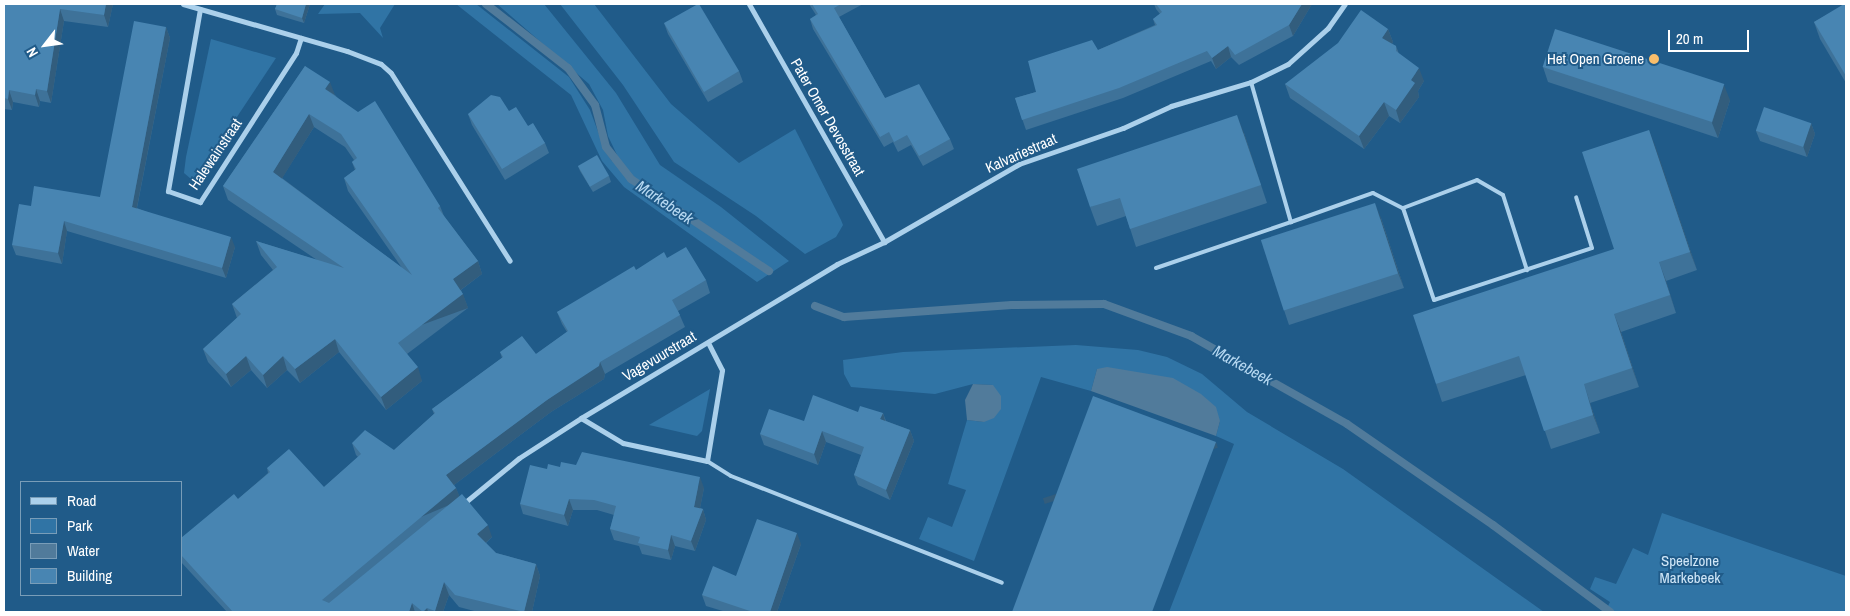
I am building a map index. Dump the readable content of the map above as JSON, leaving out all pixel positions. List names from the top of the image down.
{
  "streets": {
    "street": [
      "Pater Omer Devosstraat",
      "Kalvariestraat",
      "Halewainstraat",
      "Vagevuurstraat"
    ]
  },
  "crossings": [
    ["Pater Omer Devosstraat", "Kalvariestraat"],
    ["Kalvariestraat", "Vagevuurstraat"]
  ],
  "water": ["Markebeek"],
  "parks": ["Speelzone Markebeek"],
  "places": ["Het Open Groene"],
  "legend": [
    "Road",
    "Park",
    "Water",
    "Building"
  ],
  "scale_bar": "20 m",
  "north": "bottom left"
}
